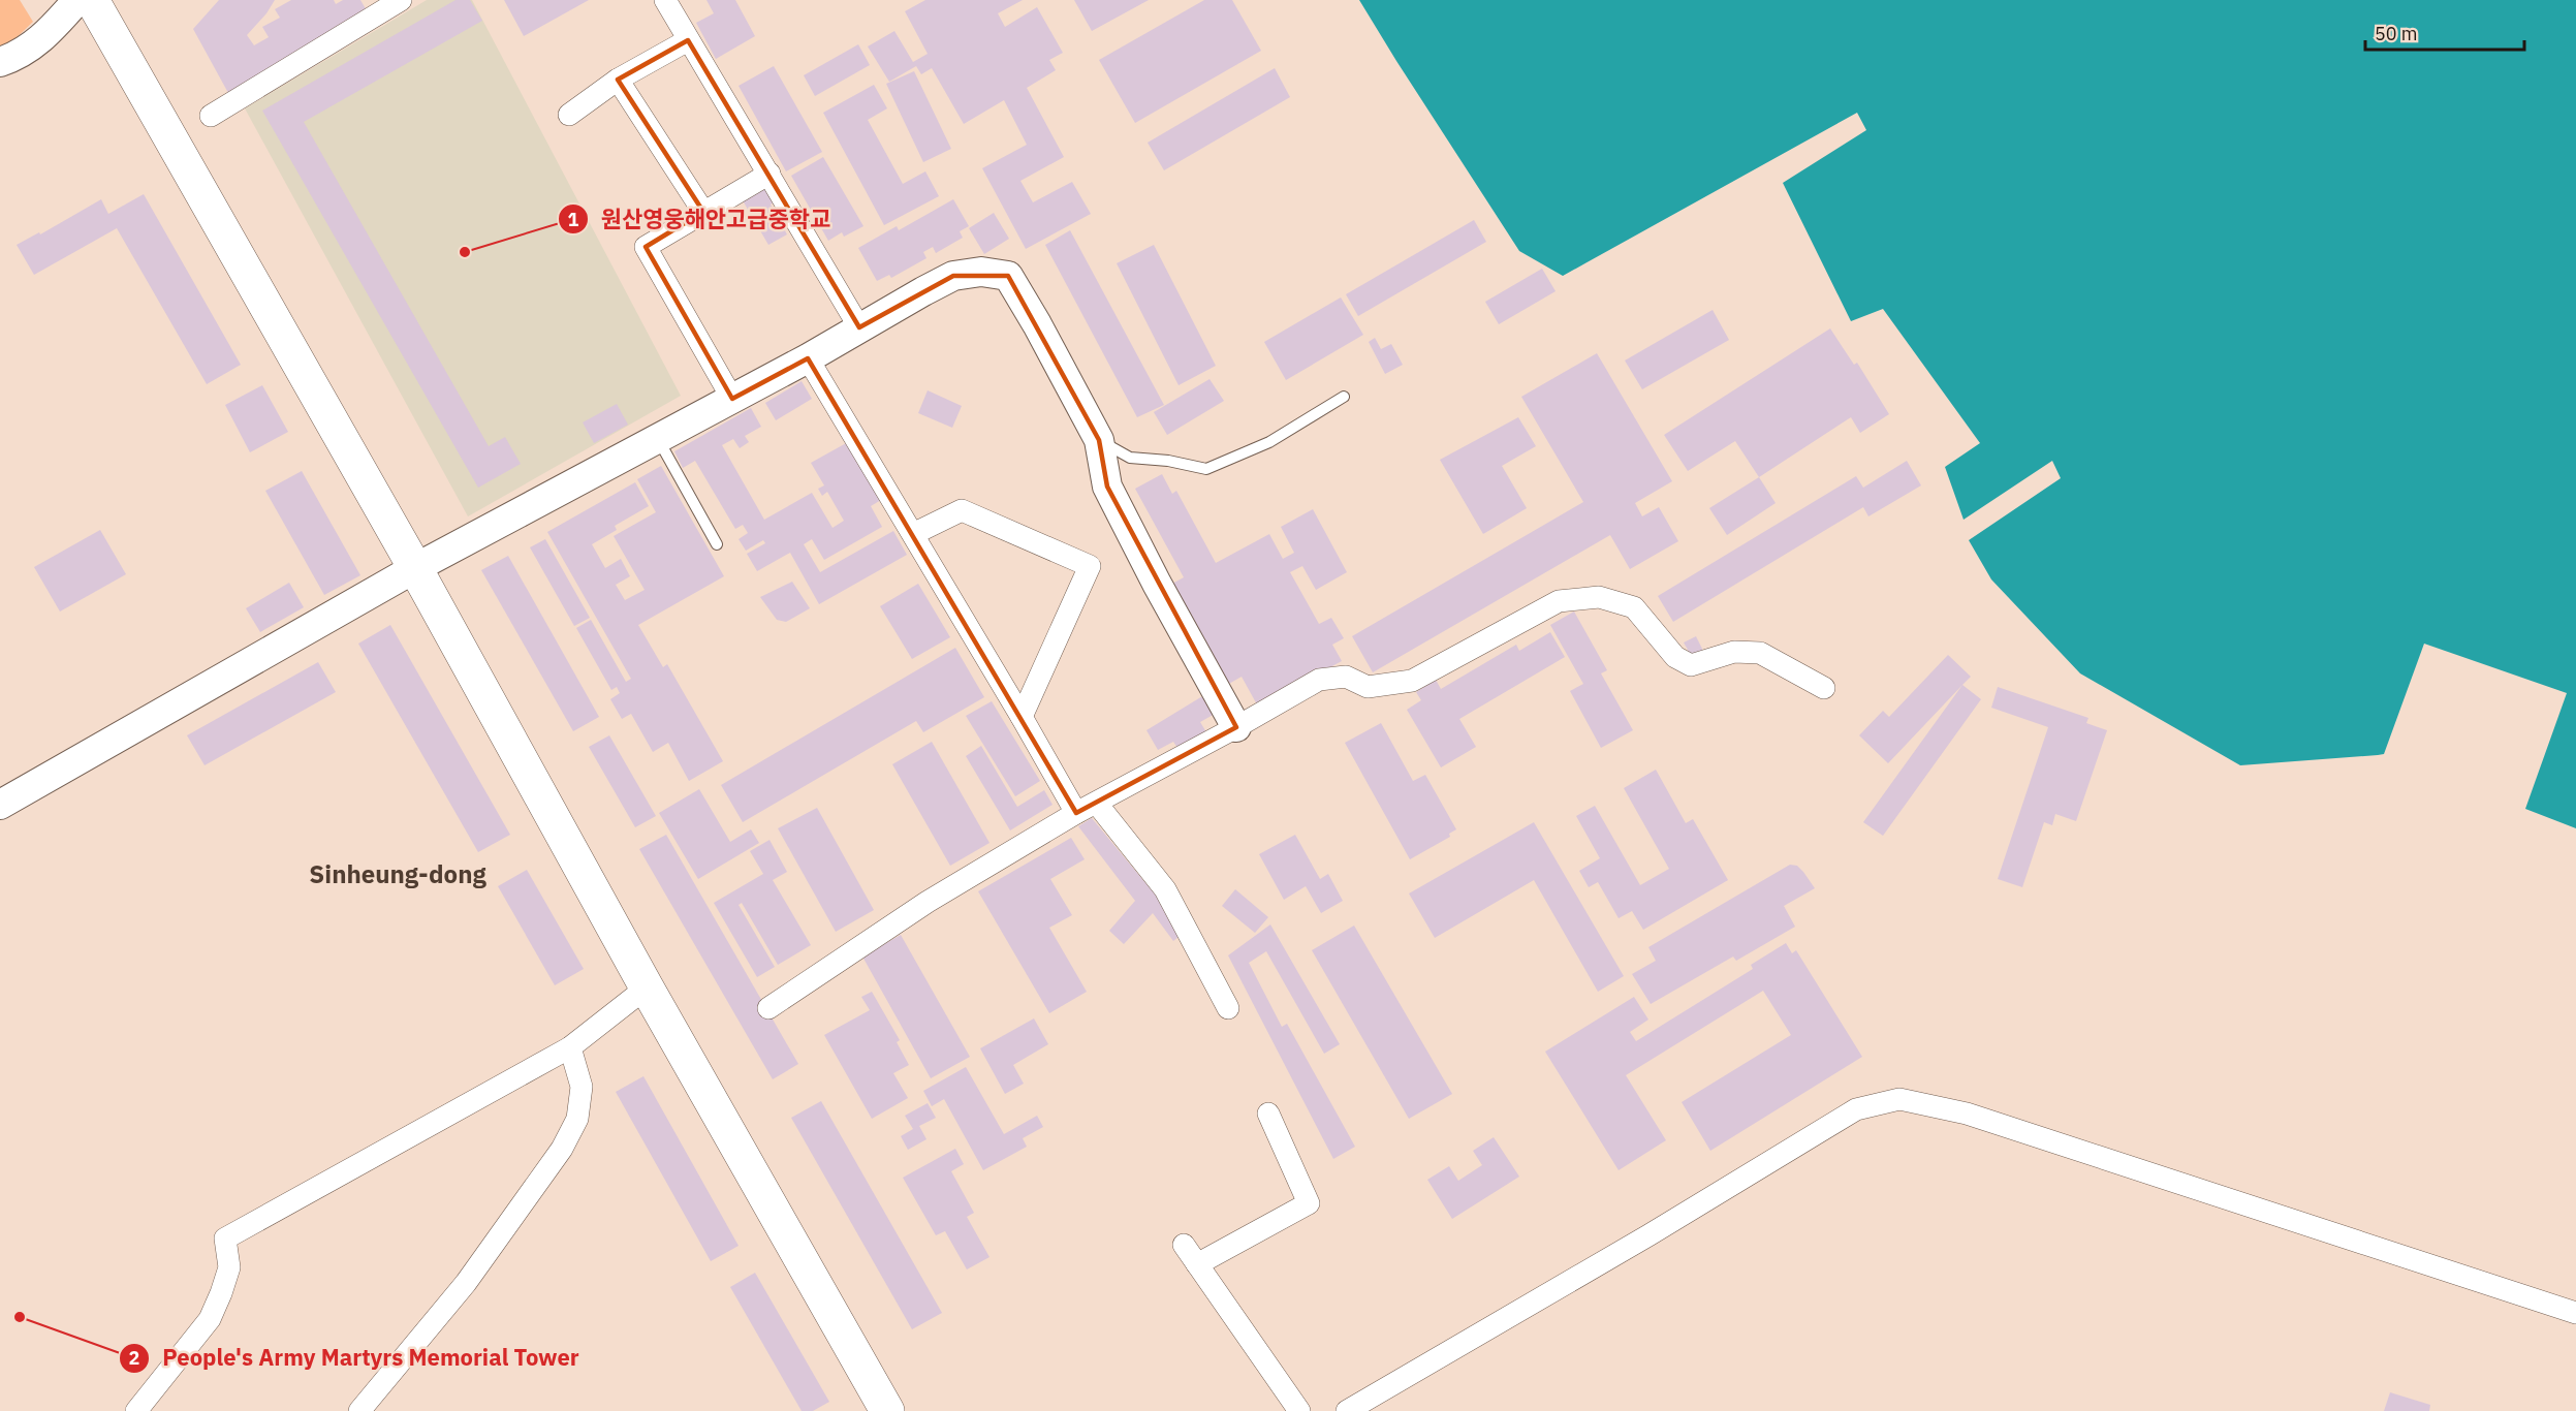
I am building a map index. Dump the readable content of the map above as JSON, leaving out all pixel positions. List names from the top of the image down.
{
  "districts": ["Sinheung-dong"],
  "places": ["원산영웅해안고급중학교", "People's Army Martyrs Memorial Tower"],
  "scale_bar": "50 m"
}
